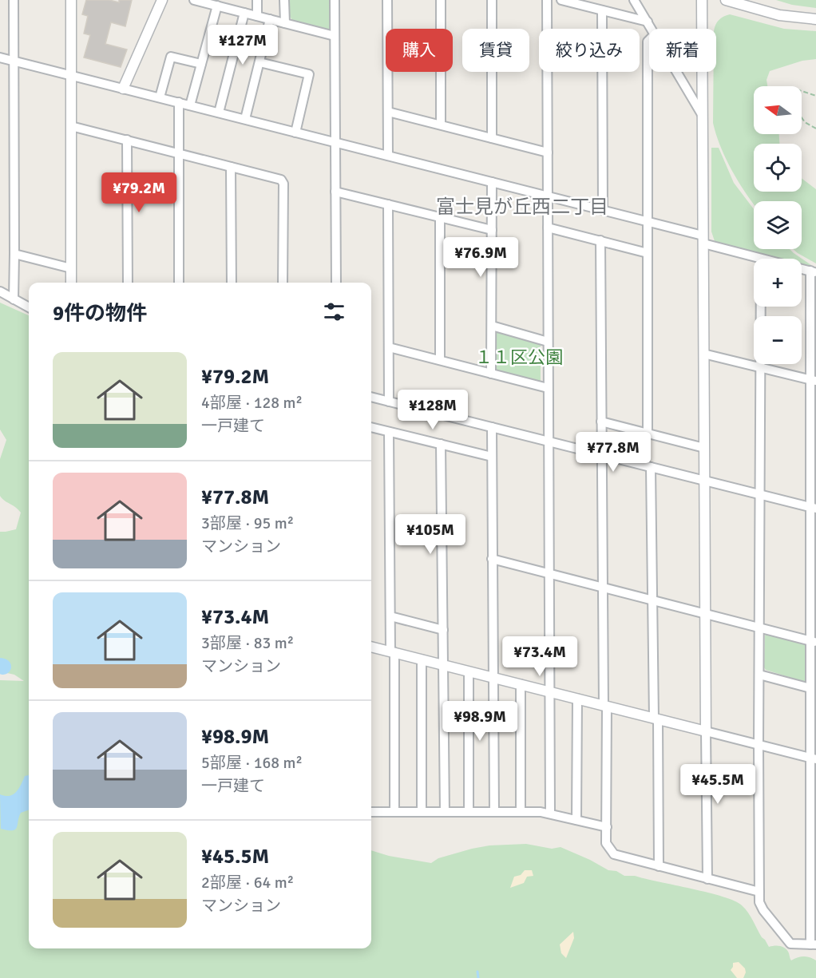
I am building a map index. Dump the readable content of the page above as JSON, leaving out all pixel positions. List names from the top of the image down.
{
  "districts": ["富士見が丘西二丁目"],
  "parks": ["１１区公園"],
  "north": "left",
  "page": {
    "price": [
      "¥127M",
      "¥79.2M",
      "¥76.9M",
      "¥128M",
      "¥77.8M",
      "¥105M",
      "¥73.4M",
      "¥98.9M",
      "¥45.5M"
    ],
    "chip": [
      "購入",
      "賃貸",
      "絞り込み",
      "新着"
    ],
    "map_buttons": ["+", "−"],
    "heading": "9件の物件",
    "list": [
      {
        "name": "¥79.2M",
        "note": "4部屋 · 128 m² · 一戸建て"
      },
      {
        "name": "¥77.8M",
        "note": "3部屋 · 95 m² · マンション"
      },
      {
        "name": "¥73.4M",
        "note": "3部屋 · 83 m² · マンション"
      },
      {
        "name": "¥98.9M",
        "note": "5部屋 · 168 m² · 一戸建て"
      },
      {
        "name": "¥45.5M",
        "note": "2部屋 · 64 m² · マンション"
      }
    ]
  }
}
